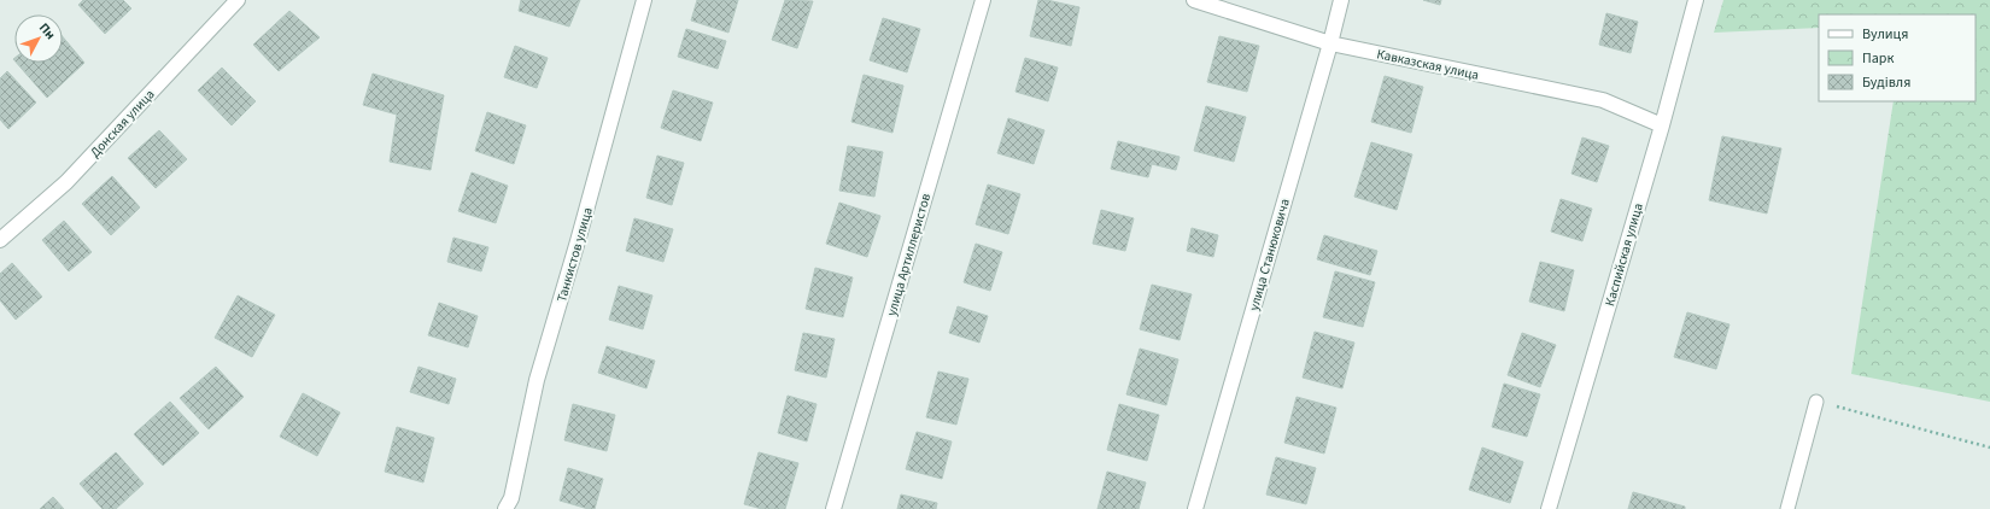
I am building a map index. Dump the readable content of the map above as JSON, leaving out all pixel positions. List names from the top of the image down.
{
  "streets": {
    "street": [
      "Кавказская улица",
      "Донская улица",
      "Танкистов улица",
      "улица Артиллеристов",
      "улица Станюковича",
      "Каспийская улица"
    ]
  },
  "crossings": [
    ["Кавказская улица", "улица Станюковича"],
    ["Кавказская улица", "Каспийская улица"]
  ],
  "legend": ["Вулиця", "Парк", "Будівля"],
  "north": "top right"
}
